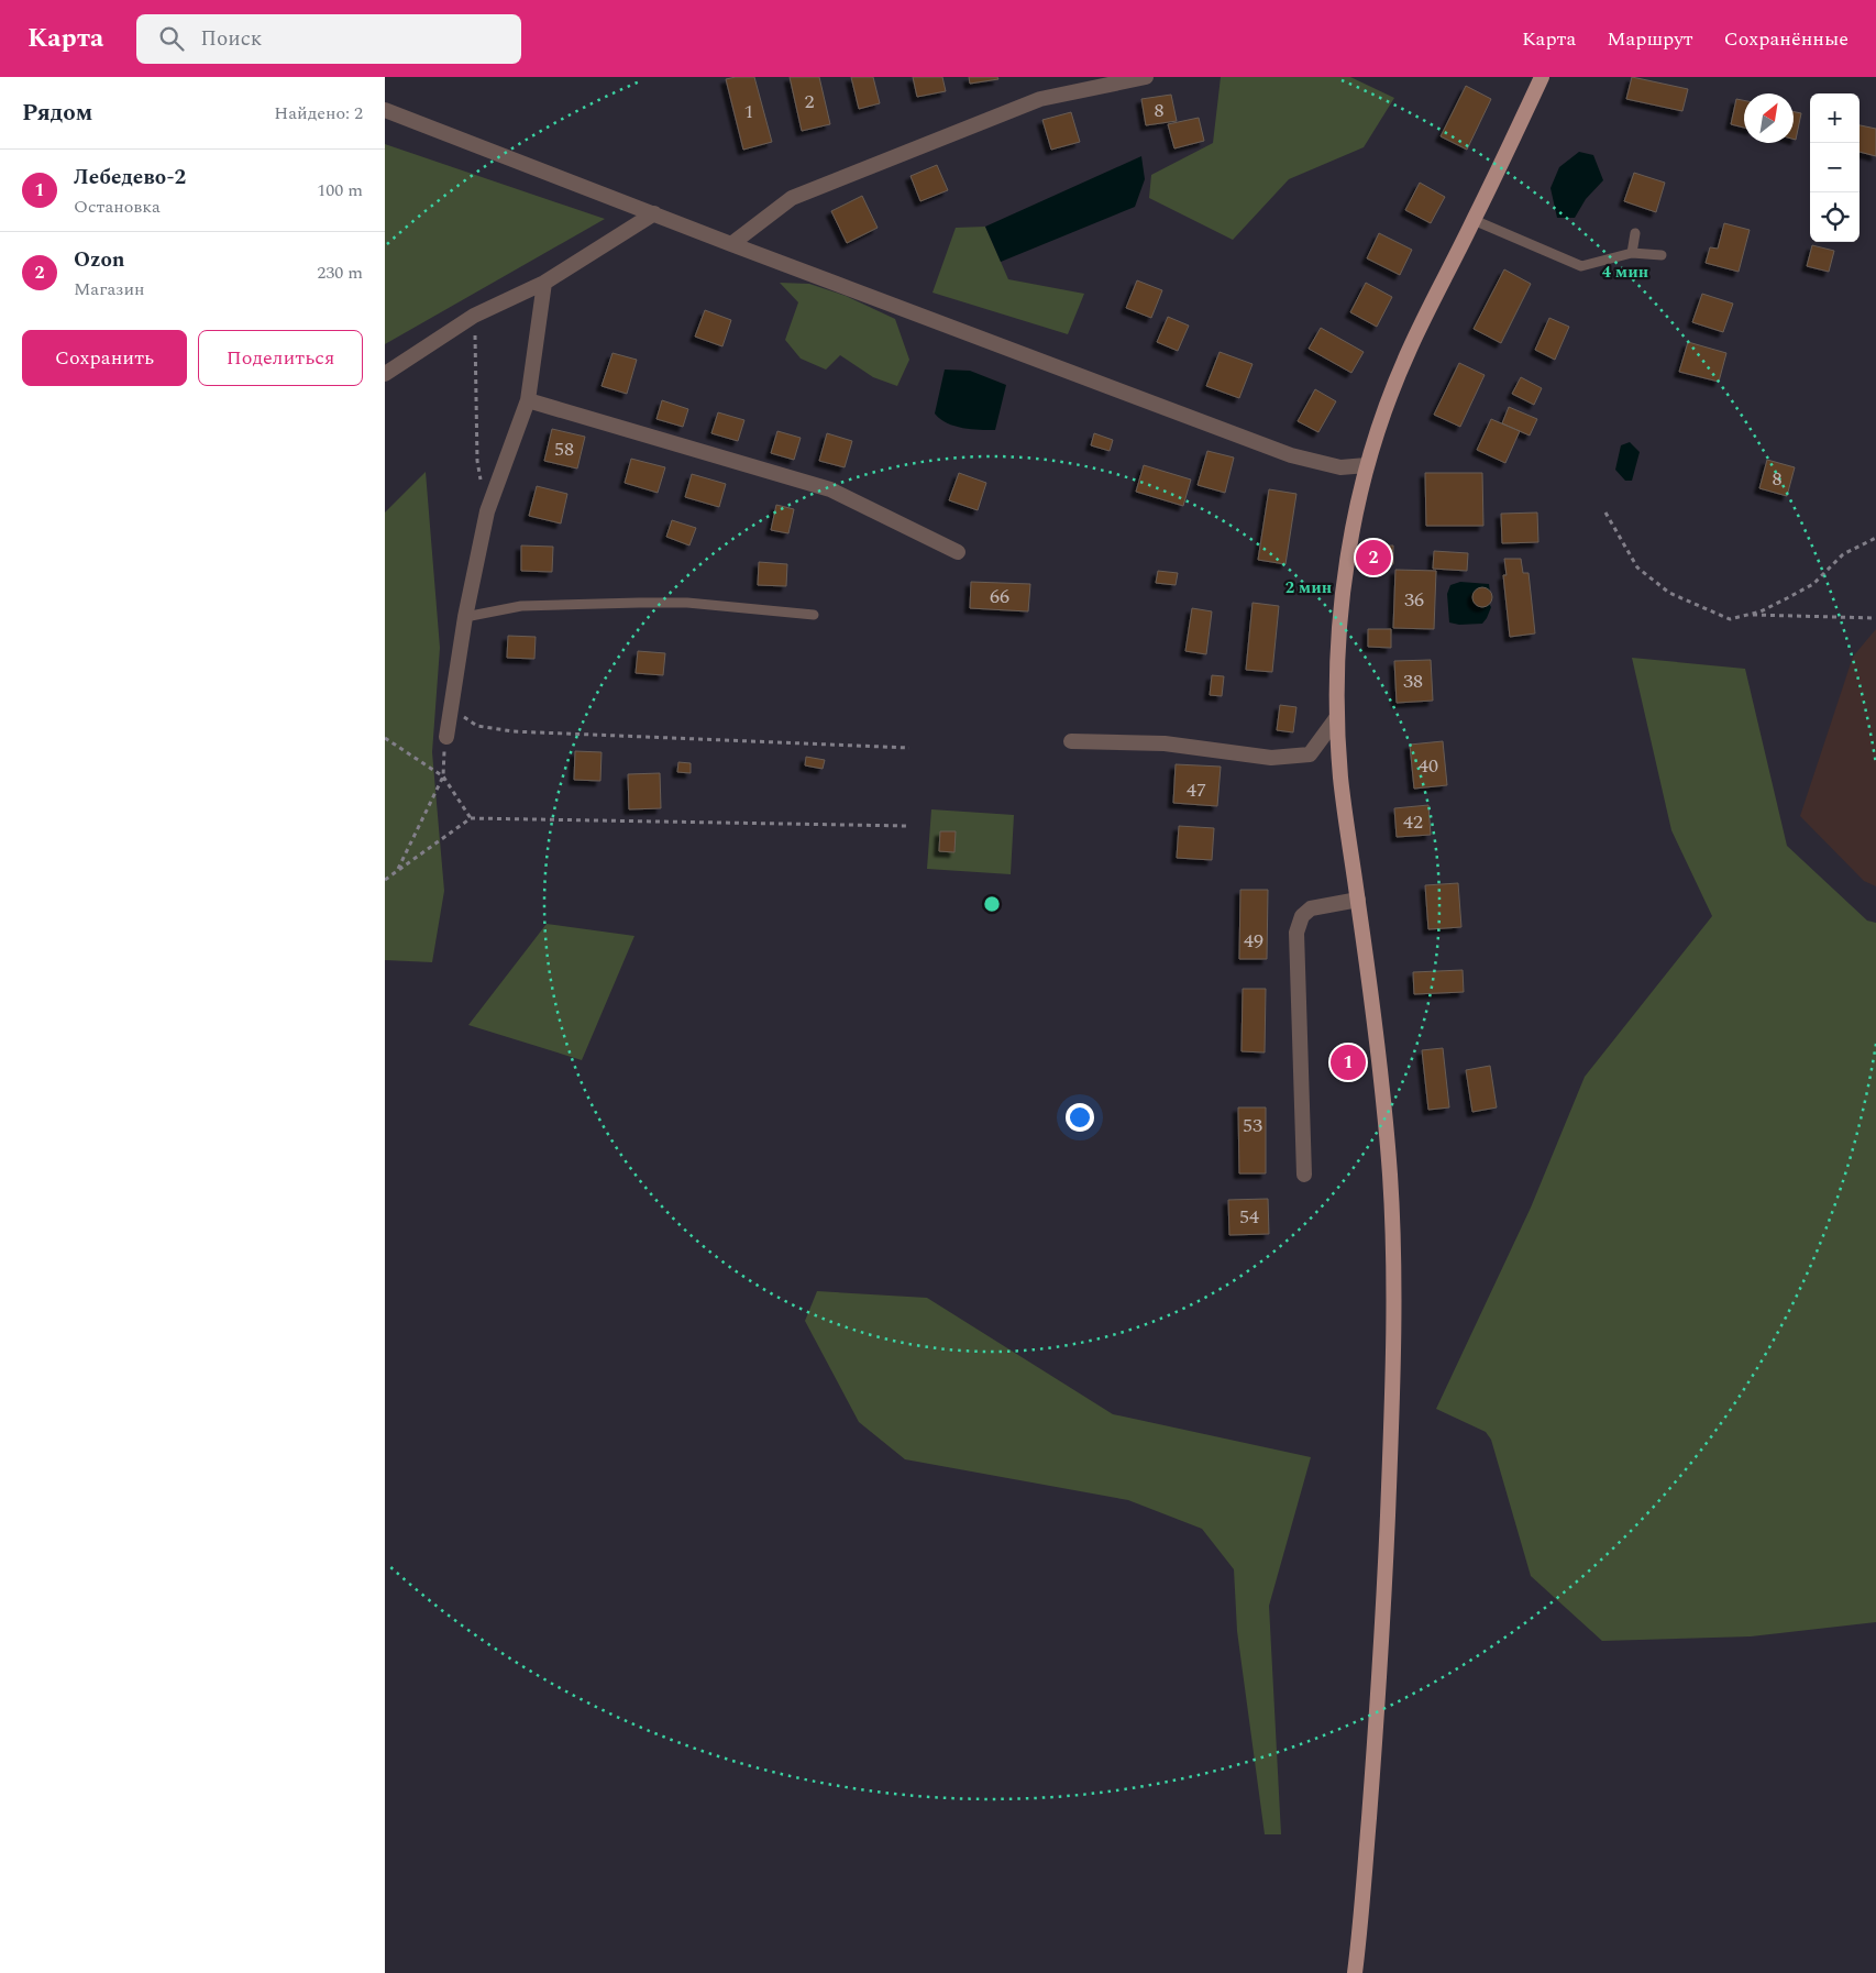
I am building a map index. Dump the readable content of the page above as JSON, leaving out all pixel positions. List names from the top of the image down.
{
  "house_numbers": [
    "2",
    "8",
    "1",
    "58",
    "8",
    "66",
    "36",
    "38",
    "40",
    "47",
    "42",
    "49",
    "53",
    "54"
  ],
  "north": "top right",
  "page": {
    "header": "Карта",
    "search": "Поиск",
    "nav": ["Карта", "Маршрут", "Сохранённые"],
    "heading": ["Рядом", "Найдено: 2"],
    "map_buttons": ["+", "−"],
    "list": [
      {
        "mark": "1",
        "name": "Лебедево-2",
        "note": "Остановка",
        "value": "100 m"
      },
      {
        "mark": "2",
        "name": "Ozon",
        "note": "Магазин",
        "value": "230 m"
      }
    ],
    "buttons": ["Сохранить", "Поделиться"],
    "pins": ["2", "1"]
  },
  "rings": ["4 мин", "2 мин"]
}
